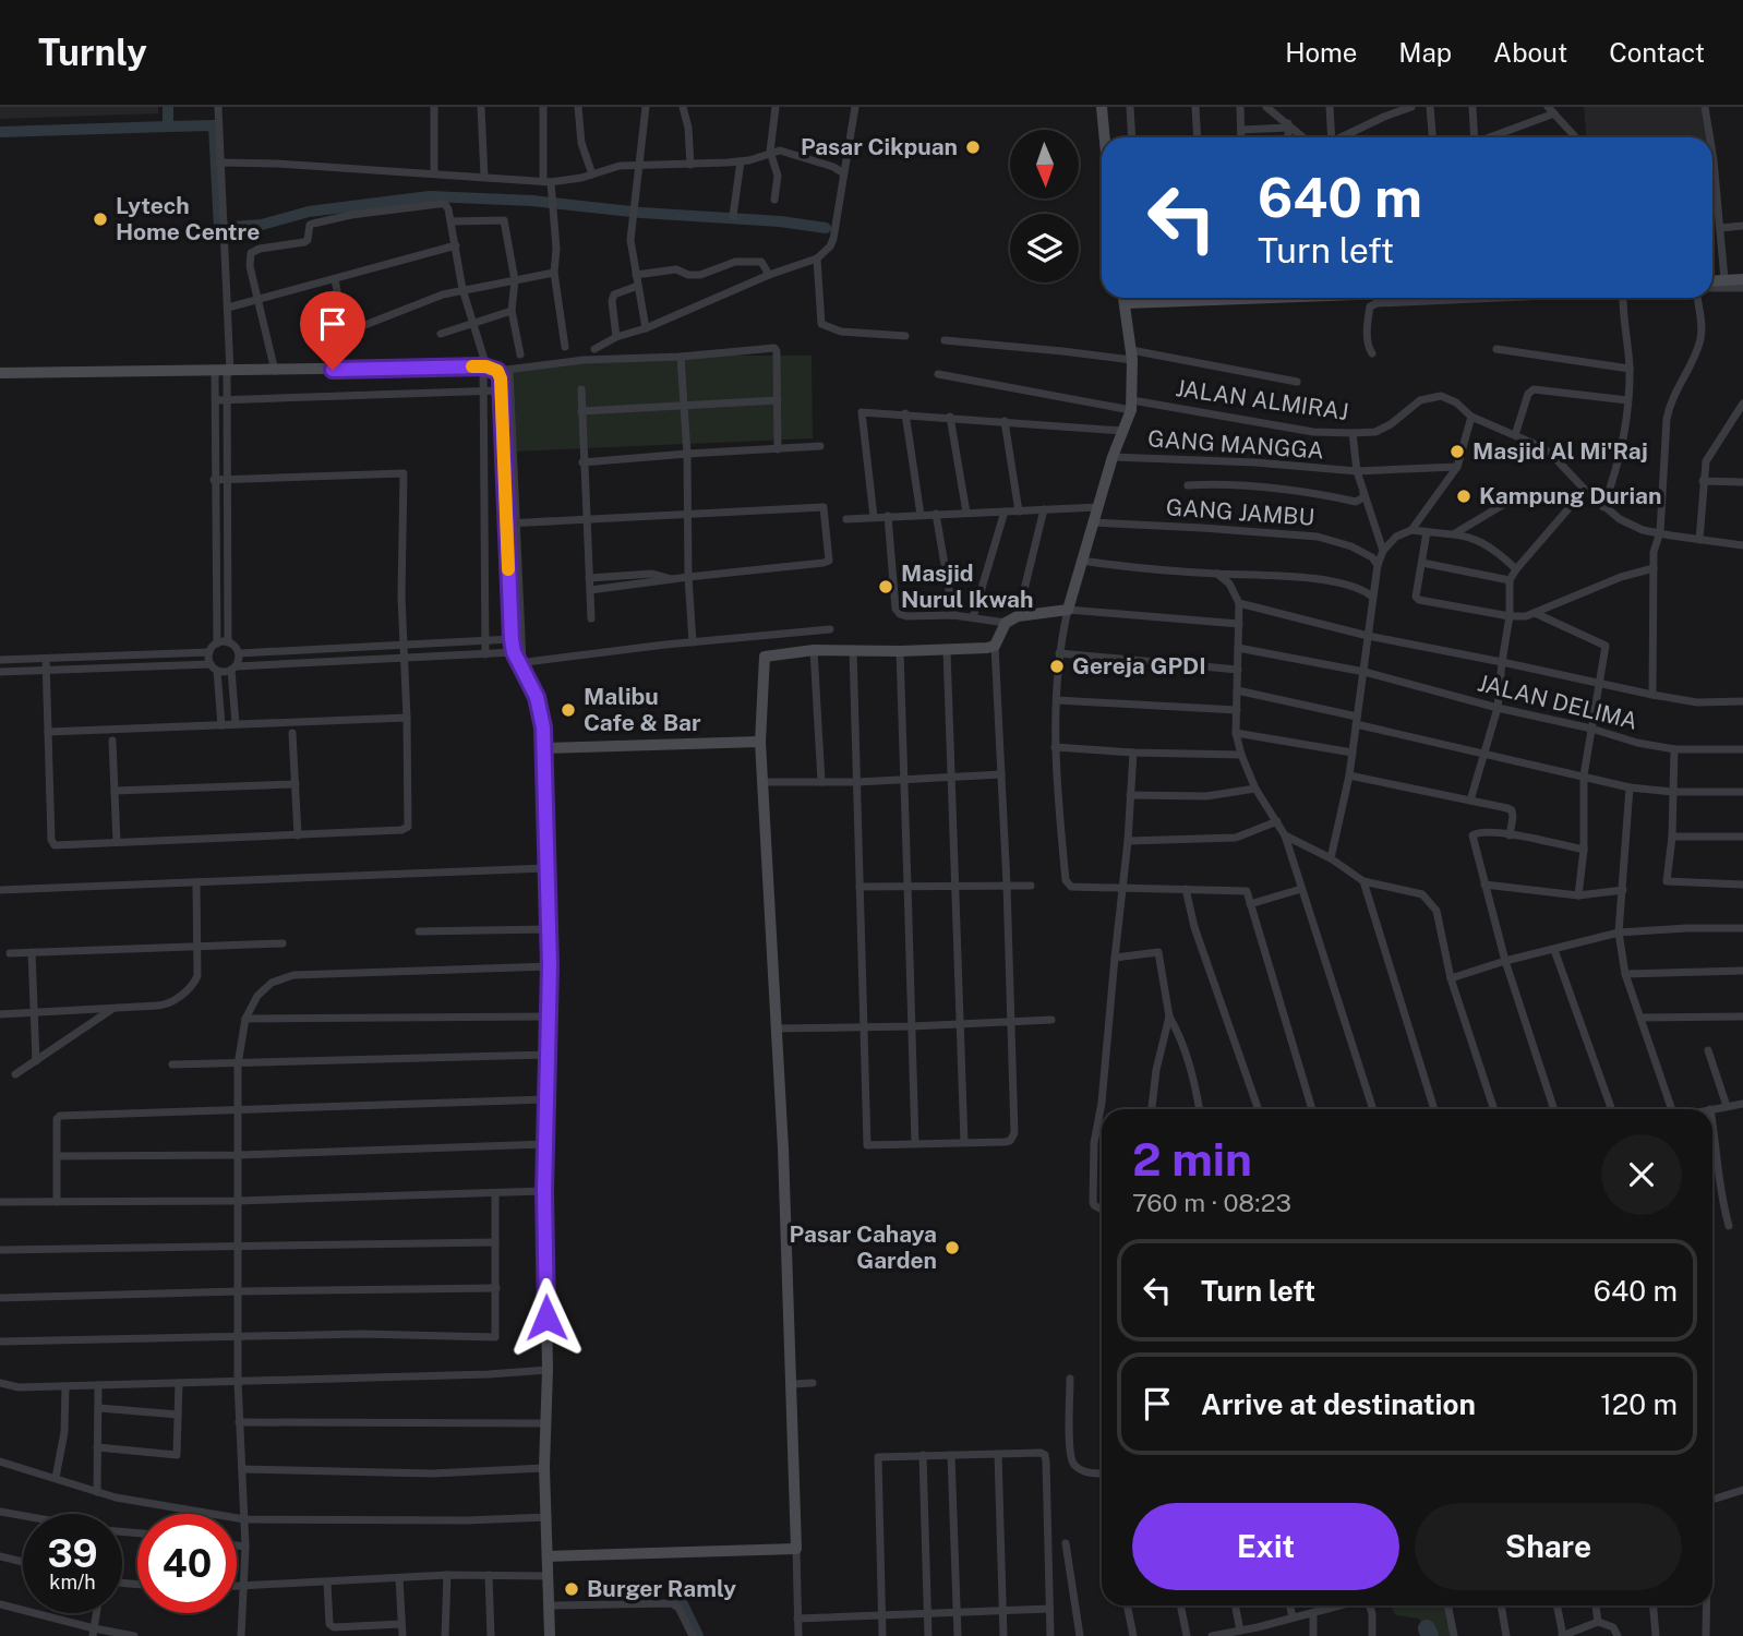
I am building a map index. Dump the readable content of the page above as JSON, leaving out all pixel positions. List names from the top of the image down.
{
  "streets": {
    "street": [
      "JALAN ALMIRAJ",
      "GANG MANGGA",
      "GANG JAMBU",
      "JALAN DELIMA"
    ]
  },
  "places": [
    "Pasar Cikpuan",
    "Lytech Home Centre",
    "Masjid Al Mi'Raj",
    "Kampung Durian",
    "Masjid Nurul Ikwah",
    "Gereja GPDI",
    "Malibu Cafe & Bar",
    "Pasar Cahaya Garden",
    "Burger Ramly"
  ],
  "north": "bottom",
  "page": {
    "header": "Turnly",
    "nav": [
      "Home",
      "Map",
      "About",
      "Contact"
    ],
    "turn": ["640 m", "Turn left"],
    "heading": ["2 min", "760 m · 08:23"],
    "list": [
      {
        "name": "Turn left",
        "value": "640 m"
      },
      {
        "name": "Arrive at destination",
        "value": "120 m"
      }
    ],
    "buttons": ["Exit", "Share"],
    "speed": "39 km/h",
    "limit": "40"
  }
}
